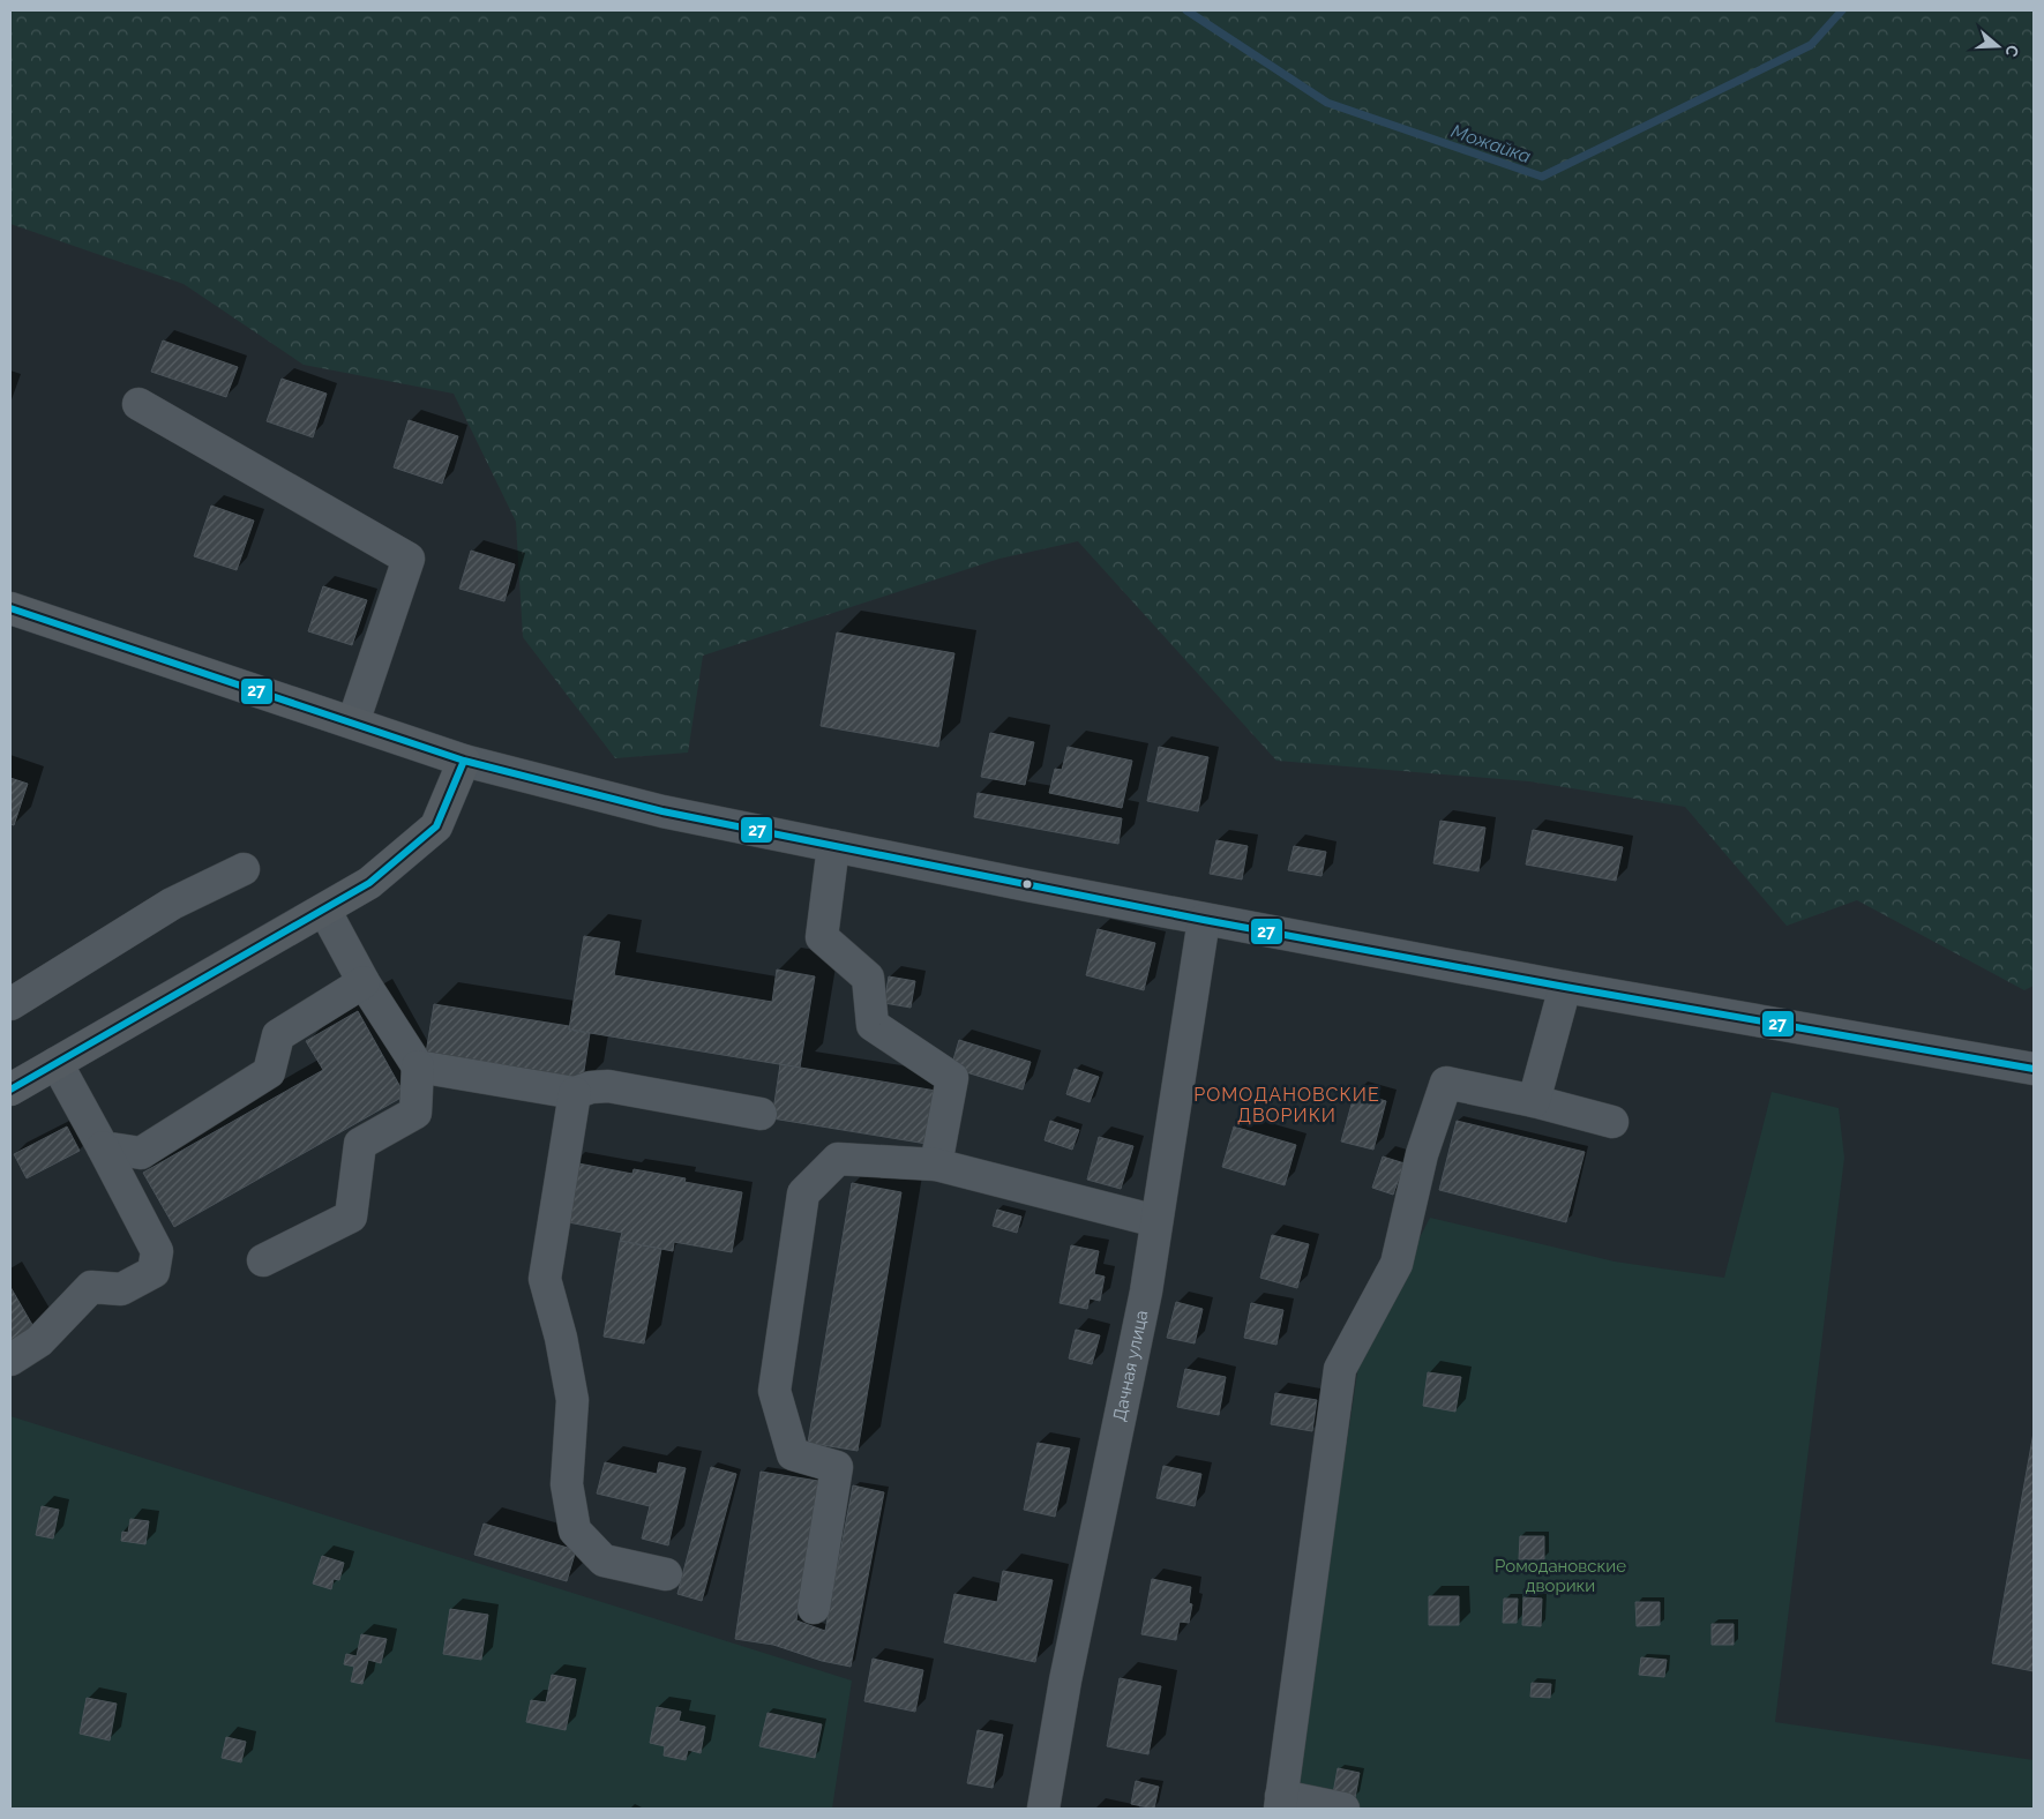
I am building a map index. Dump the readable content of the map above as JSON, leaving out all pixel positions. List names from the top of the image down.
{
  "streets": {
    "street": ["Дачная улица"]
  },
  "districts": ["РОМОДАНОВСКИЕ ДВОРИКИ"],
  "water": ["Можайка"],
  "parks": ["Ромодановские дворики"],
  "lines": ["transit line 27"],
  "north": "right"
}
